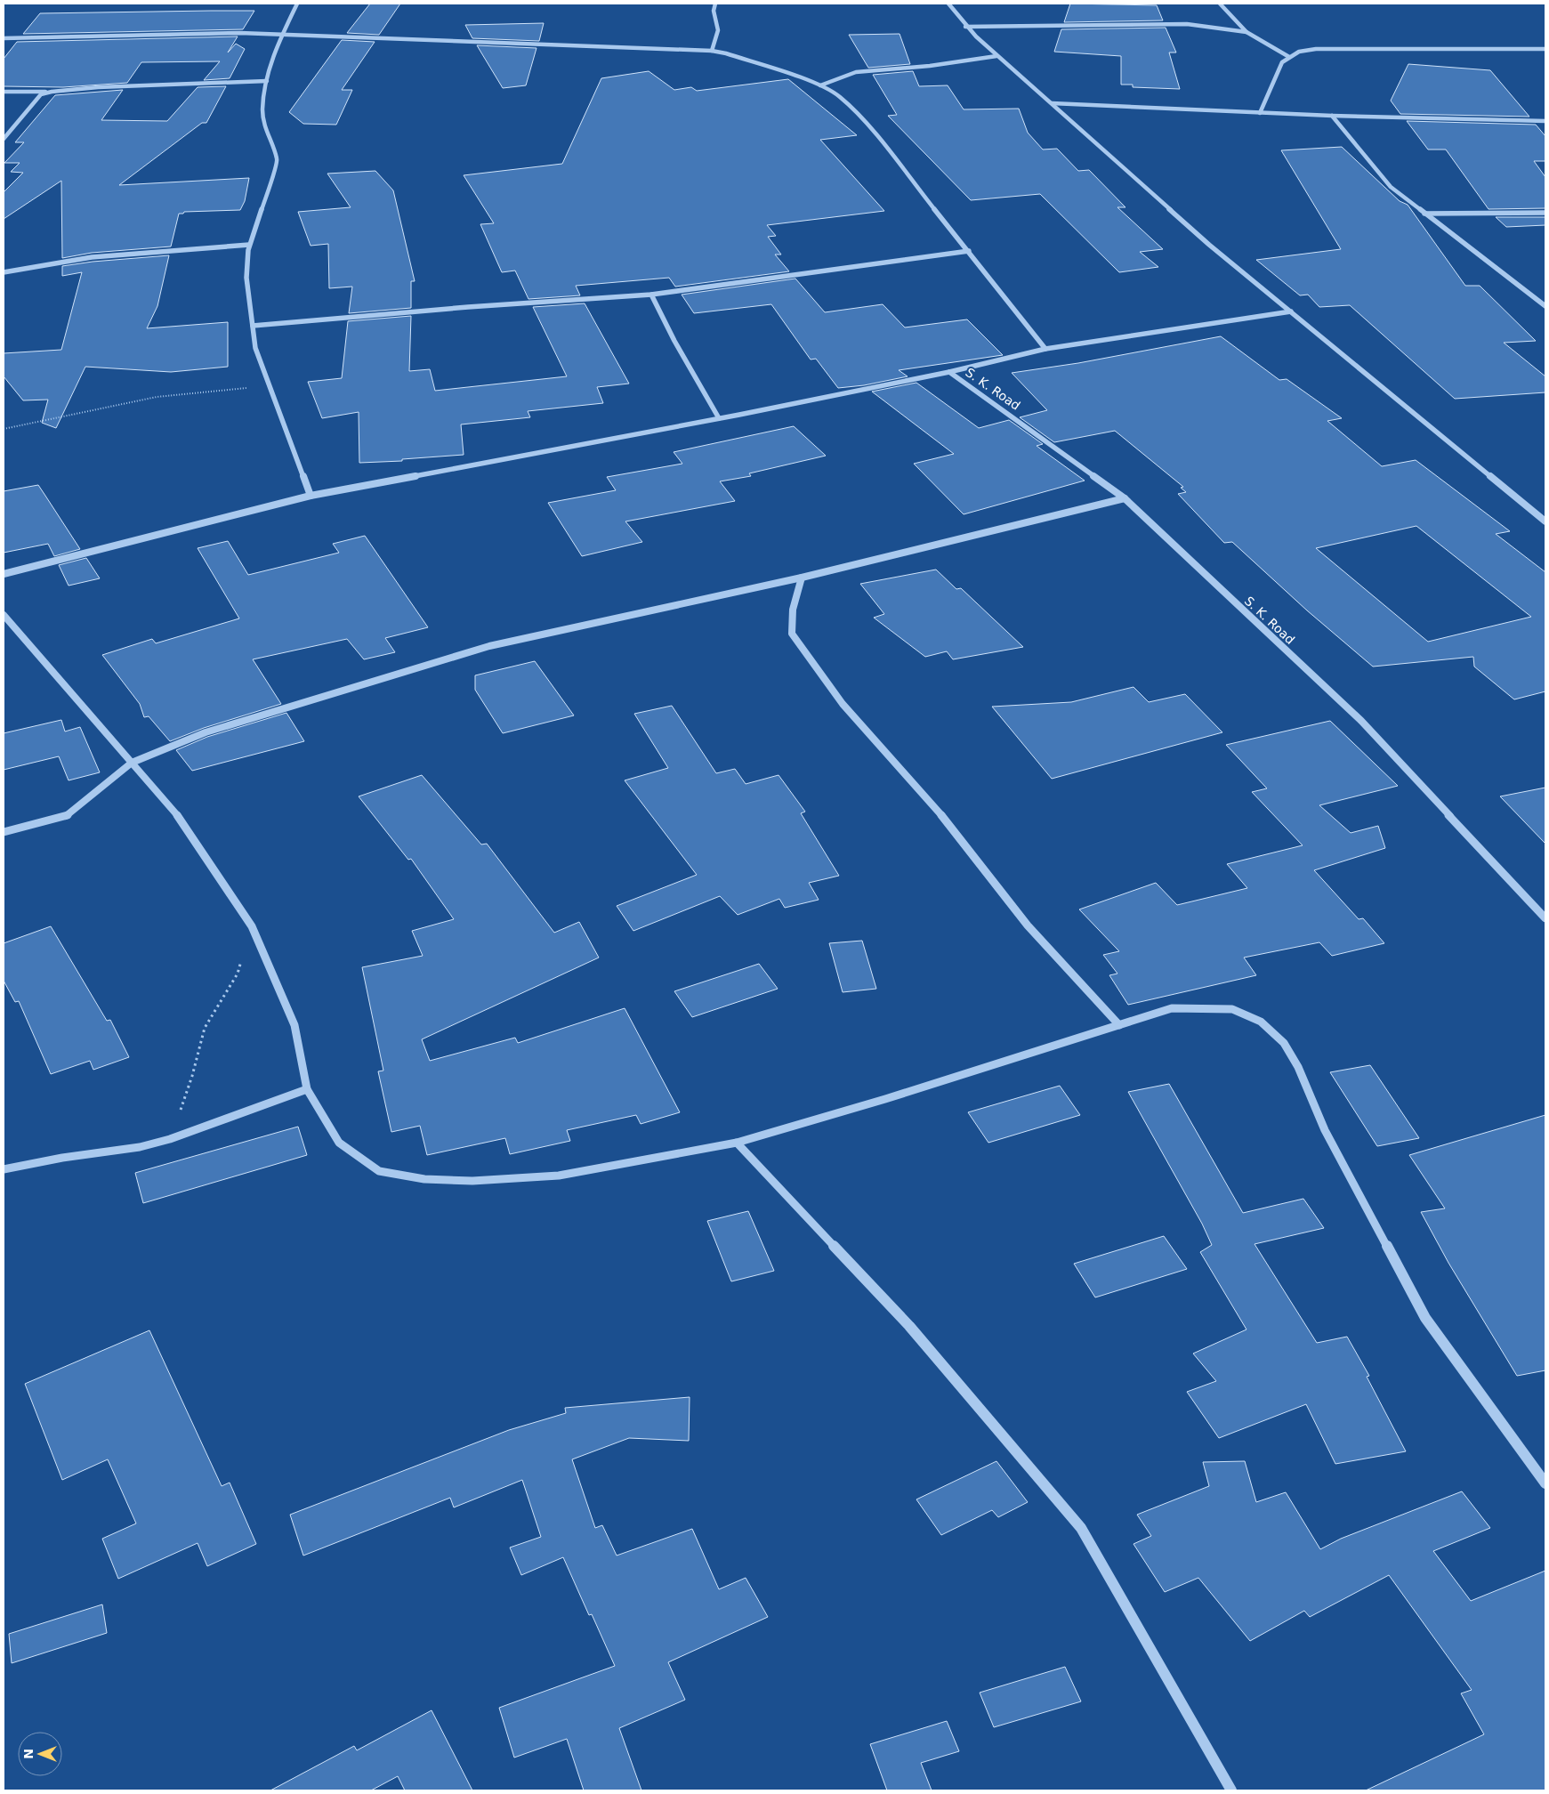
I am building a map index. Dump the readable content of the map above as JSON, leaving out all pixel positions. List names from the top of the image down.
{
  "streets": {
    "street": ["S. K. Road"]
  },
  "north": "left"
}
